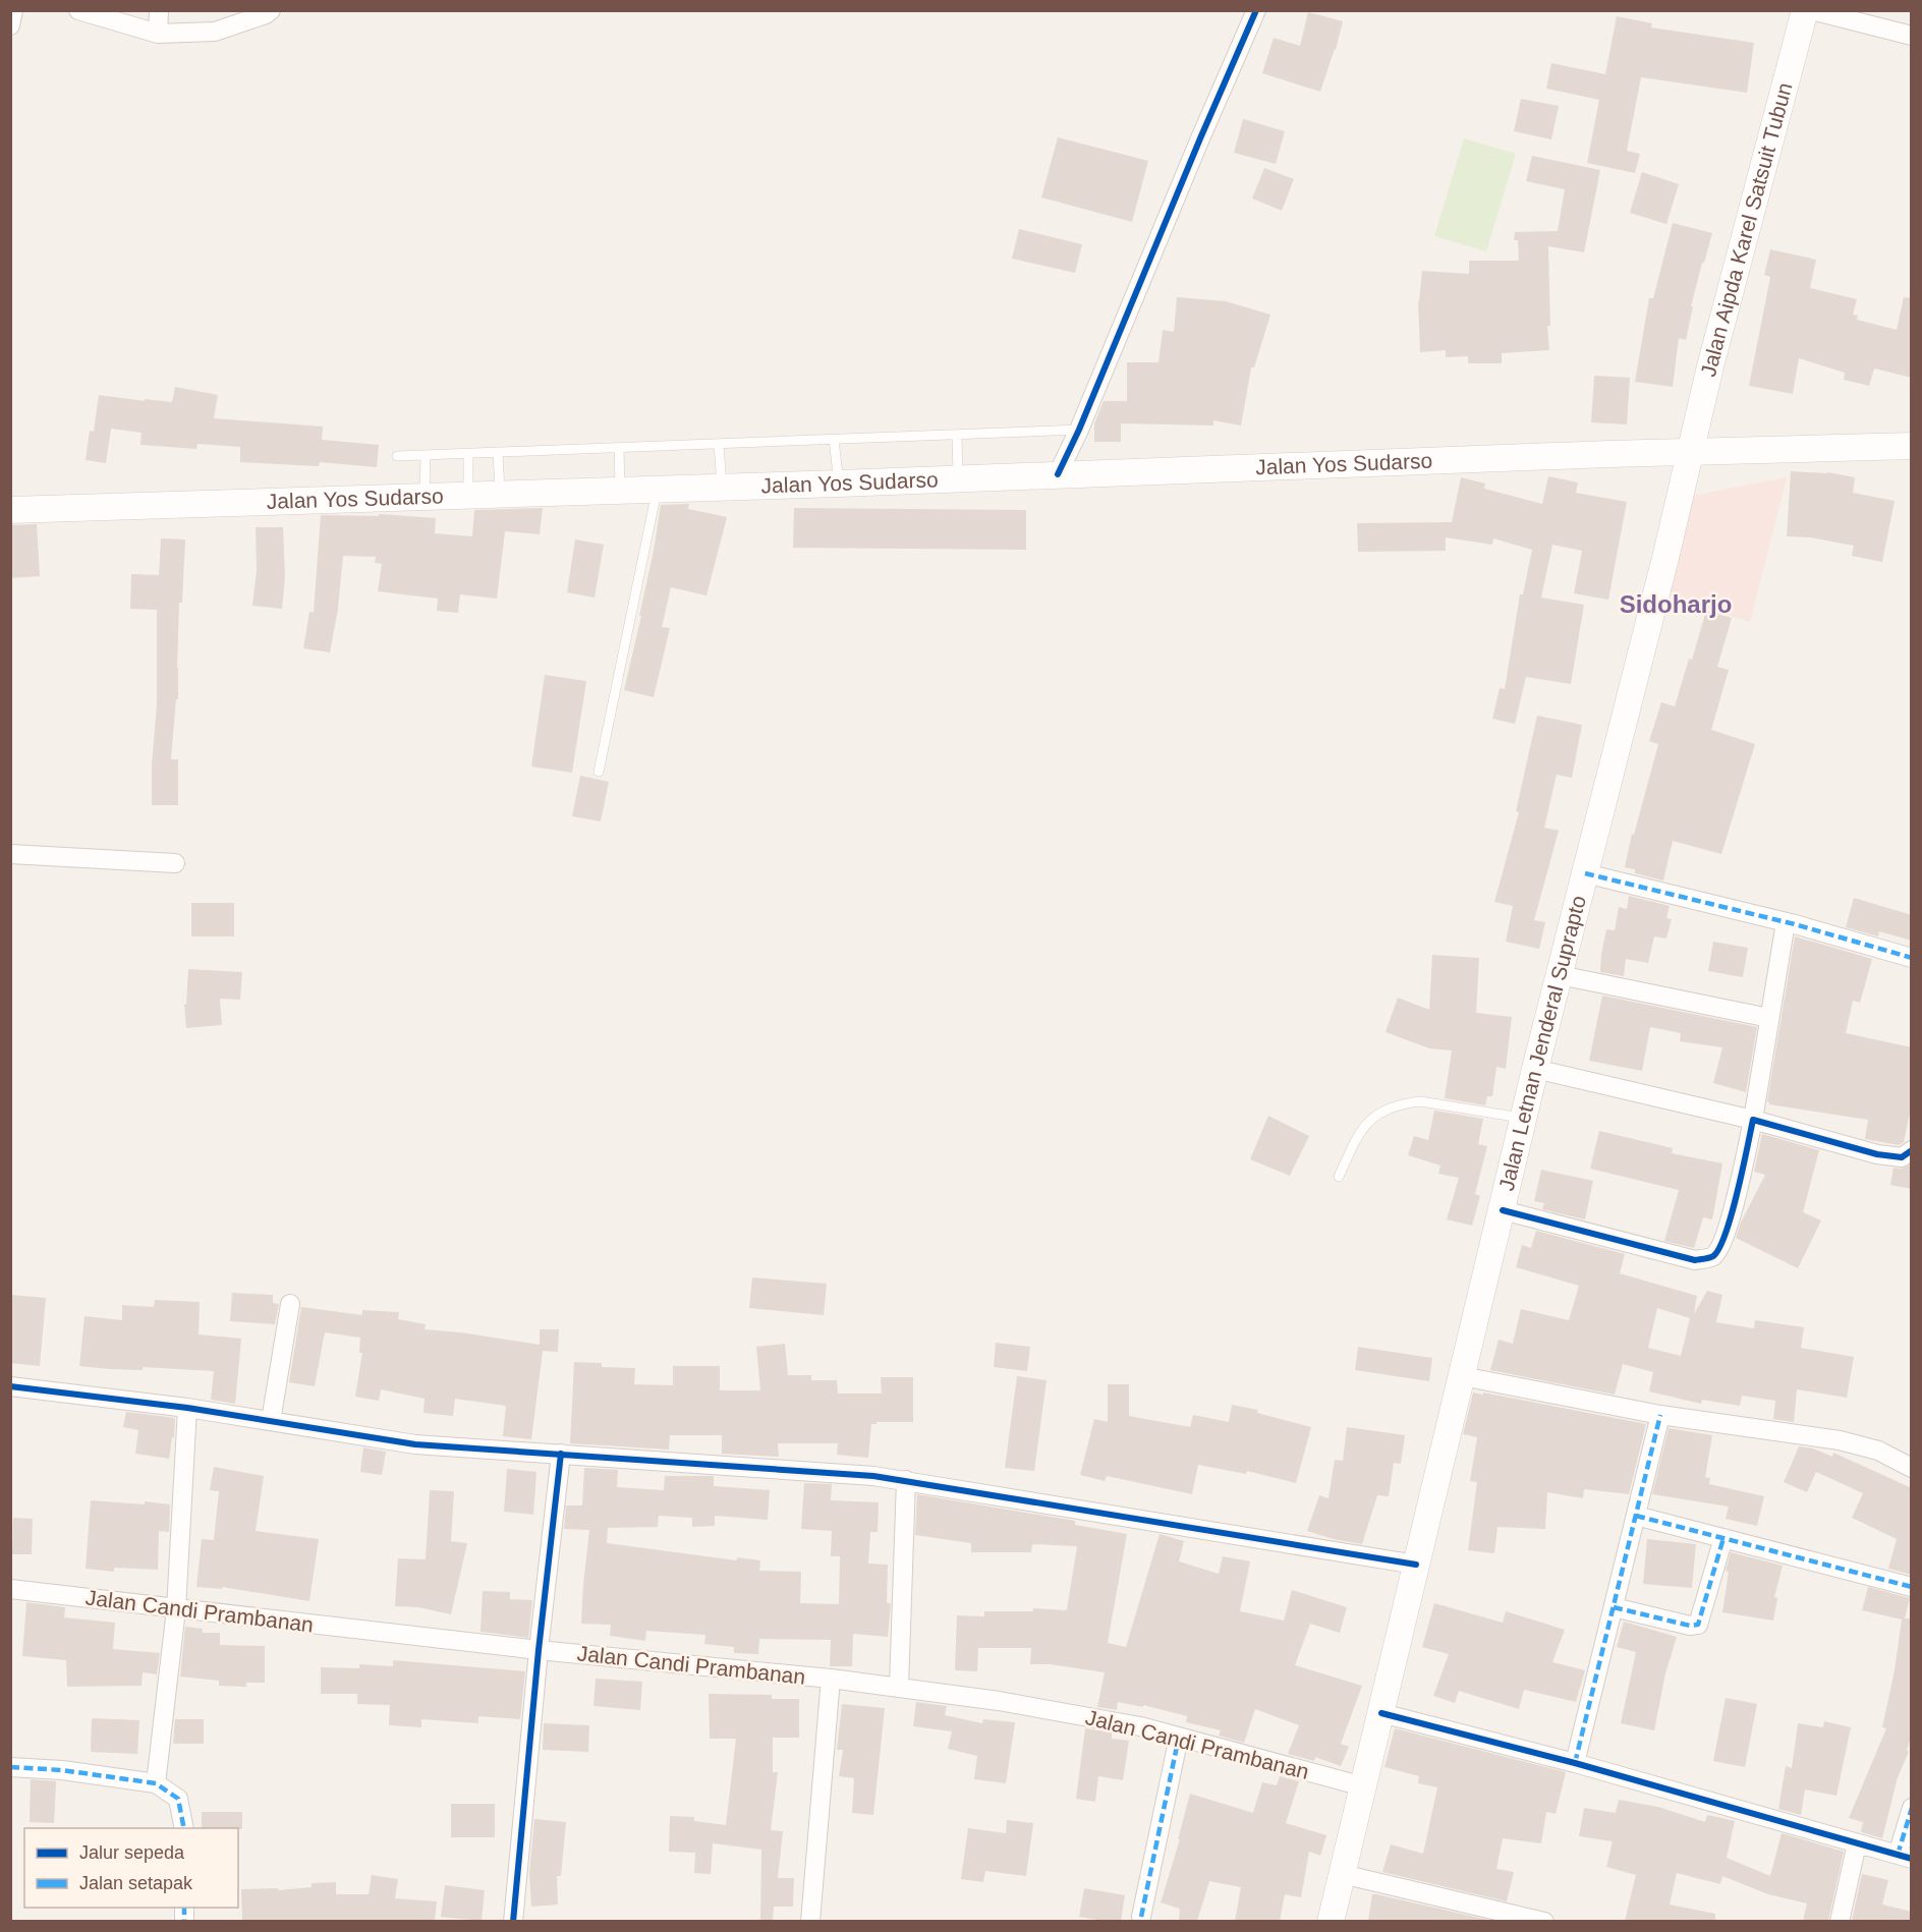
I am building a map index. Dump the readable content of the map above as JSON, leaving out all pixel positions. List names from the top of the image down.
{
  "streets": {
    "main road": ["Jalan Aipda Karel Satsuit Tubun", "Jalan Yos Sudarso", "Jalan Letnan Jenderal Suprapto"],
    "street": ["Jalan Candi Prambanan"]
  },
  "crossings": [
    ["Jalan Aipda Karel Satsuit Tubun", "Jalan Yos Sudarso"],
    ["Jalan Aipda Karel Satsuit Tubun", "Jalan Letnan Jenderal Suprapto"],
    ["Jalan Yos Sudarso", "Jalan Letnan Jenderal Suprapto"],
    ["Jalan Letnan Jenderal Suprapto", "Jalan Candi Prambanan"]
  ],
  "districts": ["Sidoharjo"],
  "legend": ["Jalur sepeda", "Jalan setapak"]
}
